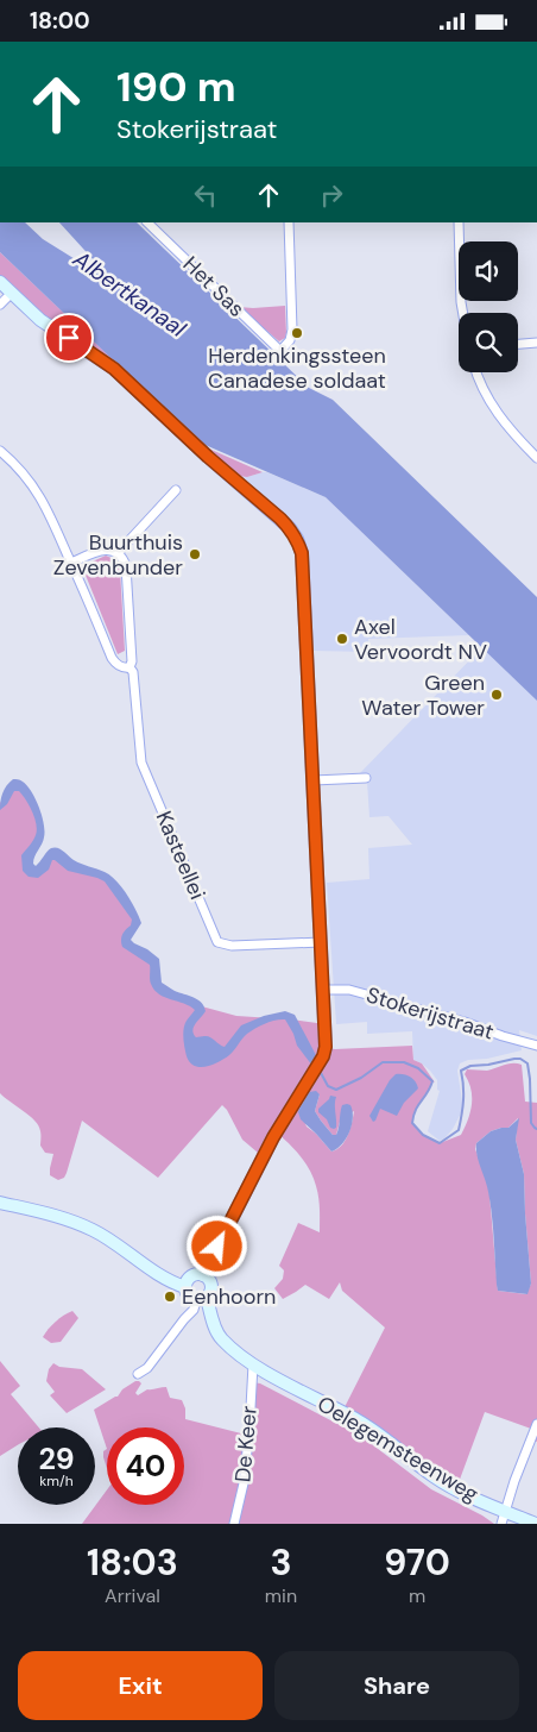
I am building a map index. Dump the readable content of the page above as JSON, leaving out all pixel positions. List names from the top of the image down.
{
  "streets": {
    "street": [
      "Het Sas",
      "Kasteellei",
      "Stokerijstraat",
      "De Keer",
      "Oelegemsteenweg"
    ]
  },
  "crossings": [
    ["De Keer", "Oelegemsteenweg"]
  ],
  "water": ["Albertkanaal"],
  "places": [
    "Herdenkingssteen Canadese soldaat",
    "Buurthuis Zevenbunder",
    "Axel Vervoordt NV",
    "Green Water Tower",
    "Eenhoorn"
  ],
  "page": {
    "status": "18:00",
    "turn": ["190 m", "Stokerijstraat"],
    "speed": "29 km/h",
    "limit": "40",
    "eta": [
      "18:03",
      "Arrival",
      "3",
      "min",
      "970",
      "m"
    ],
    "buttons": ["Exit", "Share"]
  }
}
